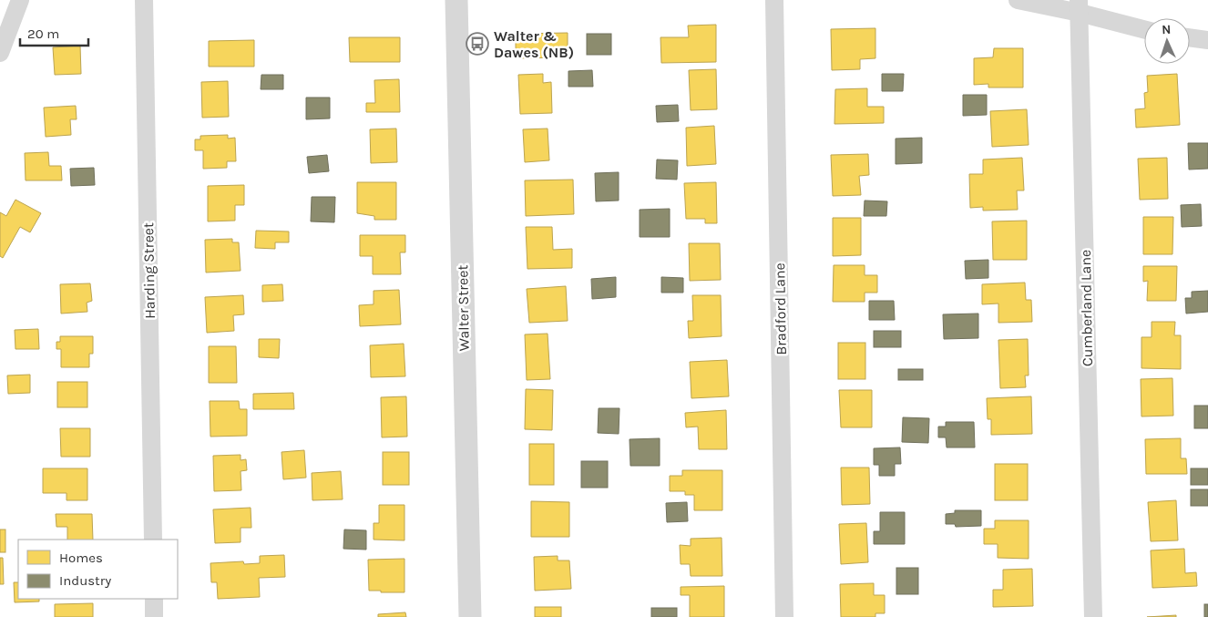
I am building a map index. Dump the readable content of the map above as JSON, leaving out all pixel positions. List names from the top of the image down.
{
  "streets": {
    "street": [
      "Harding Street",
      "Walter Street",
      "Cumberland Lane",
      "Bradford Lane"
    ]
  },
  "places": {
    "bus stop": ["Walter & Dawes (NB)"]
  },
  "legend": ["Homes", "Industry"],
  "scale_bar": "20 m",
  "north": "top"
}
